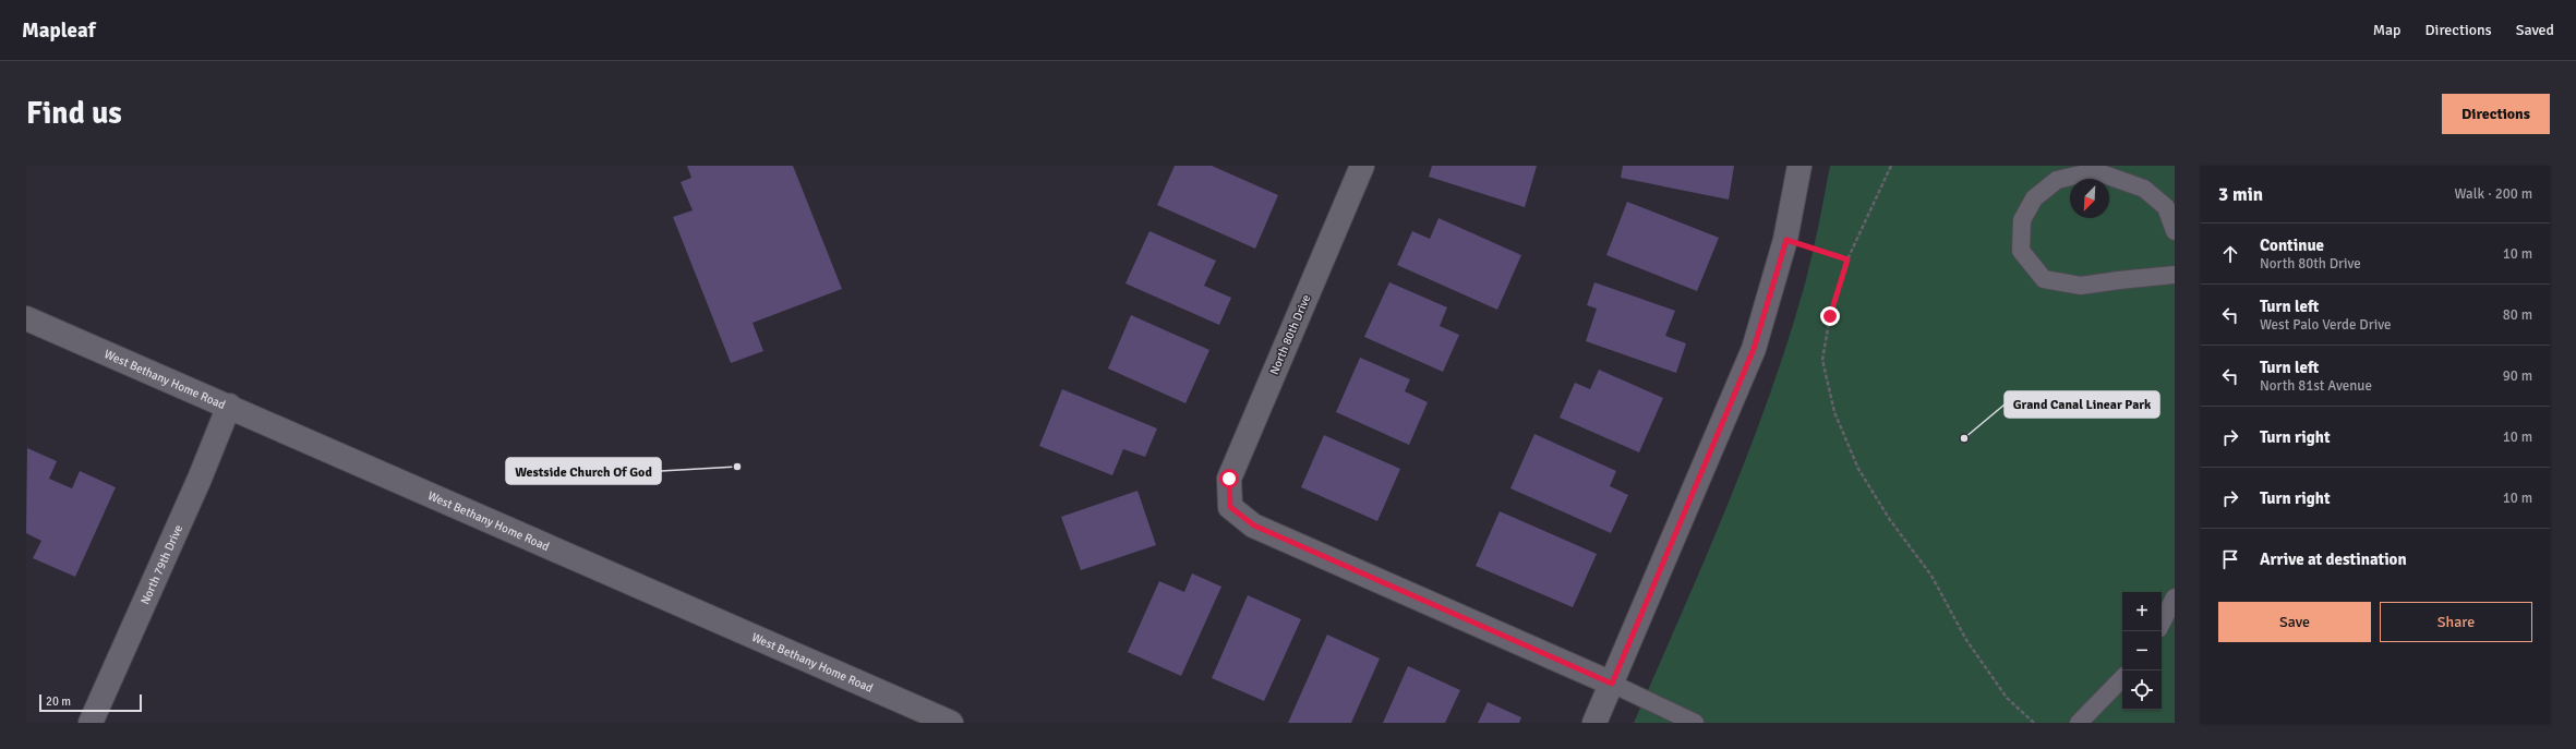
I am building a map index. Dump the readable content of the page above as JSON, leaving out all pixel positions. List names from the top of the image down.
{
  "streets": {
    "street": ["North 80th Drive", "West Bethany Home Road", "North 79th Drive"]
  },
  "crossings": [
    ["West Bethany Home Road", "North 79th Drive"]
  ],
  "places": ["Grand Canal Linear Park", "Westside Church Of God"],
  "scale_bar": "20 m",
  "north": "bottom left",
  "page": {
    "header": "Mapleaf",
    "nav": ["Map", "Directions", "Saved"],
    "buttons": [
      "Directions",
      ["Save", "Share"]
    ],
    "title": "Find us",
    "heading": ["3 min", "Walk · 200 m"],
    "list": [
      ["Continue", "North 80th Drive", "10 m"],
      ["Turn left", "West Palo Verde Drive", "80 m"],
      ["Turn left", "North 81st Avenue", "90 m"],
      ["Turn right", "10 m"],
      ["Turn right", "10 m"],
      "Arrive at destination"
    ],
    "map_buttons": ["+", "−"],
    "scale": "20 m"
  }
}
